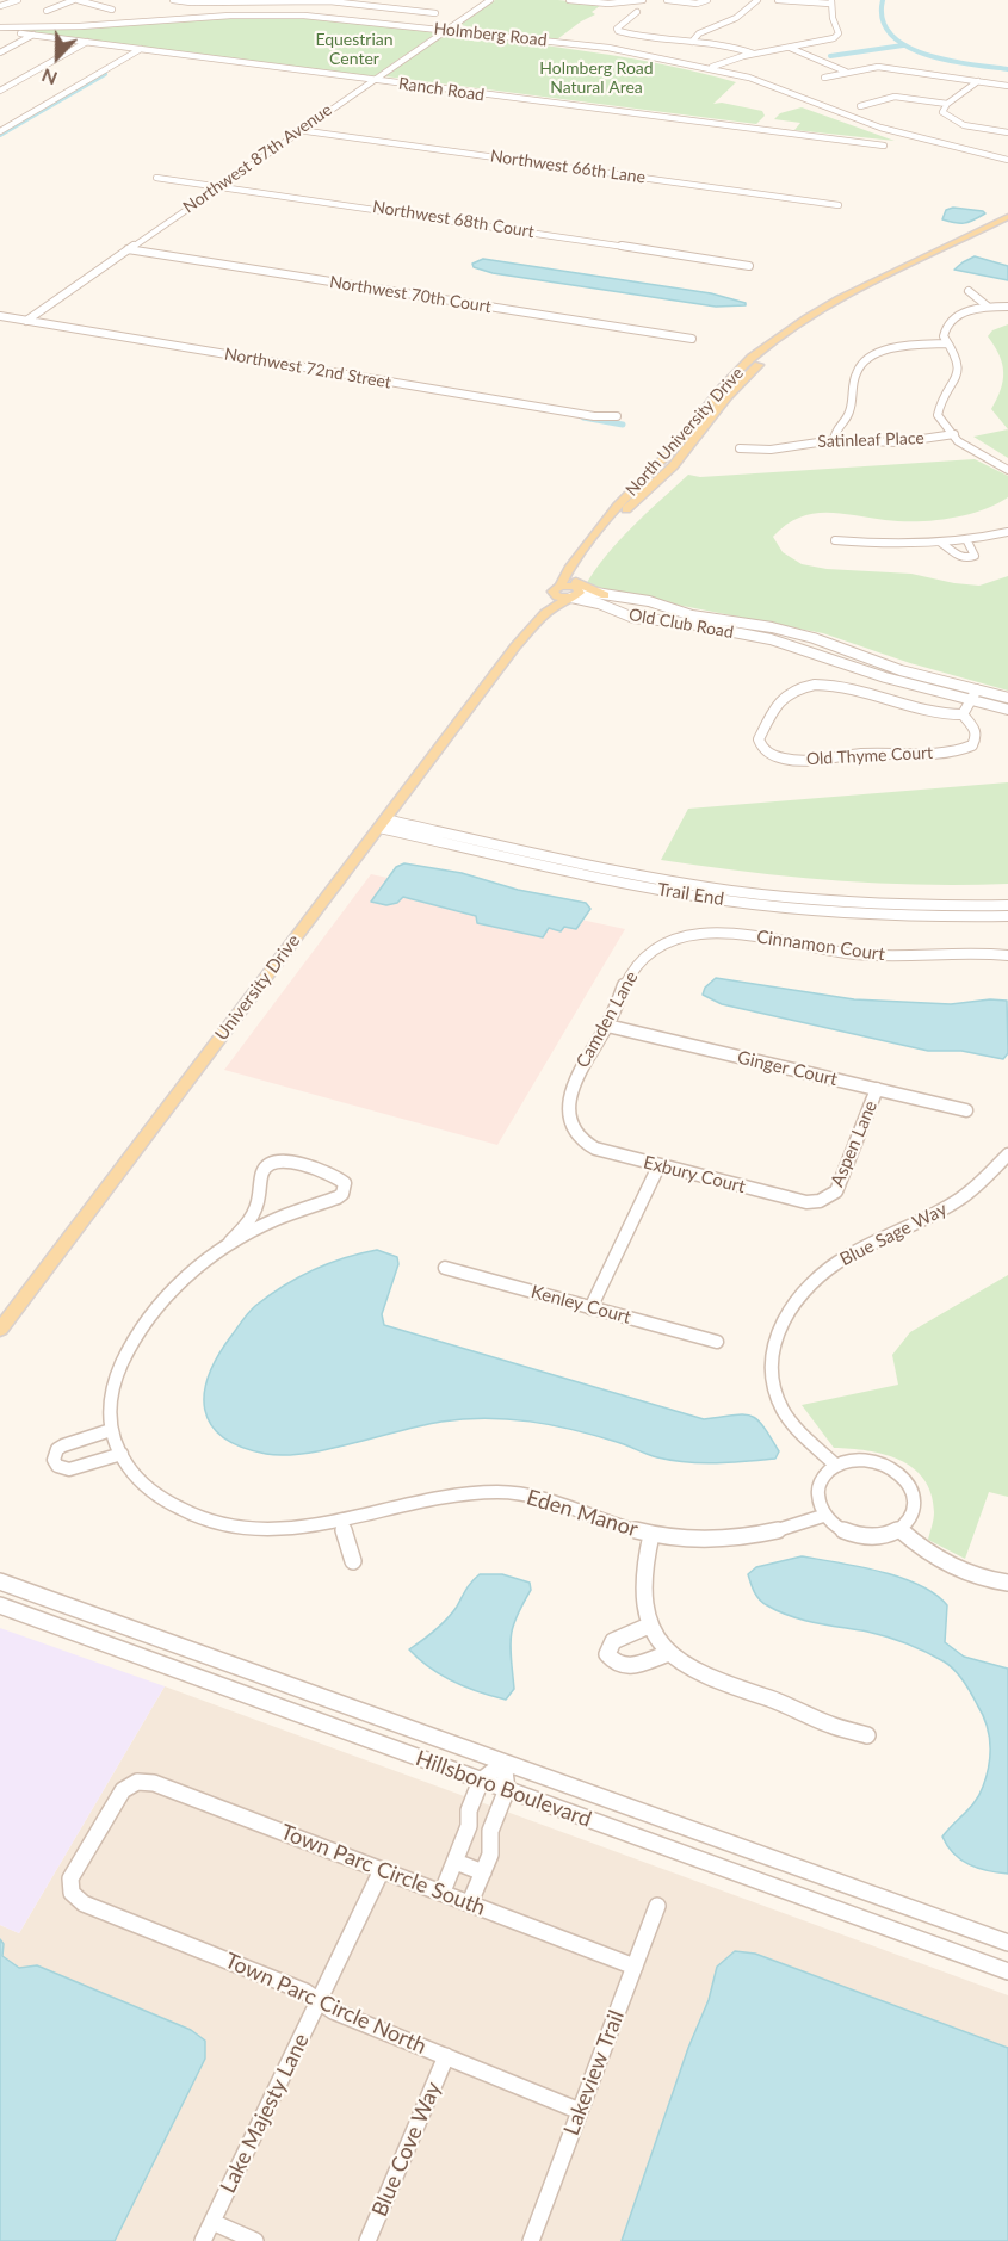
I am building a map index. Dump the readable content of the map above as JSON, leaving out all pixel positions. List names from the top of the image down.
{
  "streets": {
    "main road": ["North University Drive", "University Drive"],
    "street": [
      "Holmberg Road",
      "Ranch Road",
      "Northwest 87th Avenue",
      "Northwest 66th Lane",
      "Northwest 68th Court",
      "Northwest 70th Court",
      "Northwest 72nd Street",
      "Satinleaf Place",
      "Old Club Road",
      "Old Thyme Court",
      "Trail End",
      "Cinnamon Court",
      "Camden Lane",
      "Ginger Court",
      "Aspen Lane",
      "Exbury Court",
      "Blue Sage Way",
      "Kenley Court",
      "Eden Manor",
      "Hillsboro Boulevard",
      "Town Parc Circle South",
      "Town Parc Circle North",
      "Lakeview Trail",
      "Lake Majesty Lane",
      "Blue Cove Way"
    ]
  },
  "crossings": [
    ["Holmberg Road", "Ranch Road"],
    ["Holmberg Road", "Northwest 87th Avenue"],
    ["Ranch Road", "Northwest 87th Avenue"],
    ["Northwest 87th Avenue", "Northwest 66th Lane"],
    ["Northwest 87th Avenue", "Northwest 68th Court"],
    ["Northwest 87th Avenue", "Northwest 70th Court"],
    ["Northwest 87th Avenue", "Northwest 72nd Street"],
    ["North University Drive", "University Drive"],
    ["Old Club Road", "University Drive"],
    ["Trail End", "University Drive"],
    ["Cinnamon Court", "Camden Lane"],
    ["Camden Lane", "Ginger Court"],
    ["Camden Lane", "Exbury Court"],
    ["Ginger Court", "Aspen Lane"],
    ["Aspen Lane", "Exbury Court"],
    ["Blue Sage Way", "Eden Manor"],
    ["Town Parc Circle South", "Town Parc Circle North"],
    ["Town Parc Circle South", "Lakeview Trail"],
    ["Town Parc Circle South", "Lake Majesty Lane"],
    ["Town Parc Circle North", "Lakeview Trail"],
    ["Town Parc Circle North", "Lake Majesty Lane"],
    ["Town Parc Circle North", "Blue Cove Way"]
  ],
  "parks": ["Equestrian Center", "Holmberg Road Natural Area"],
  "north": "bottom"
}
